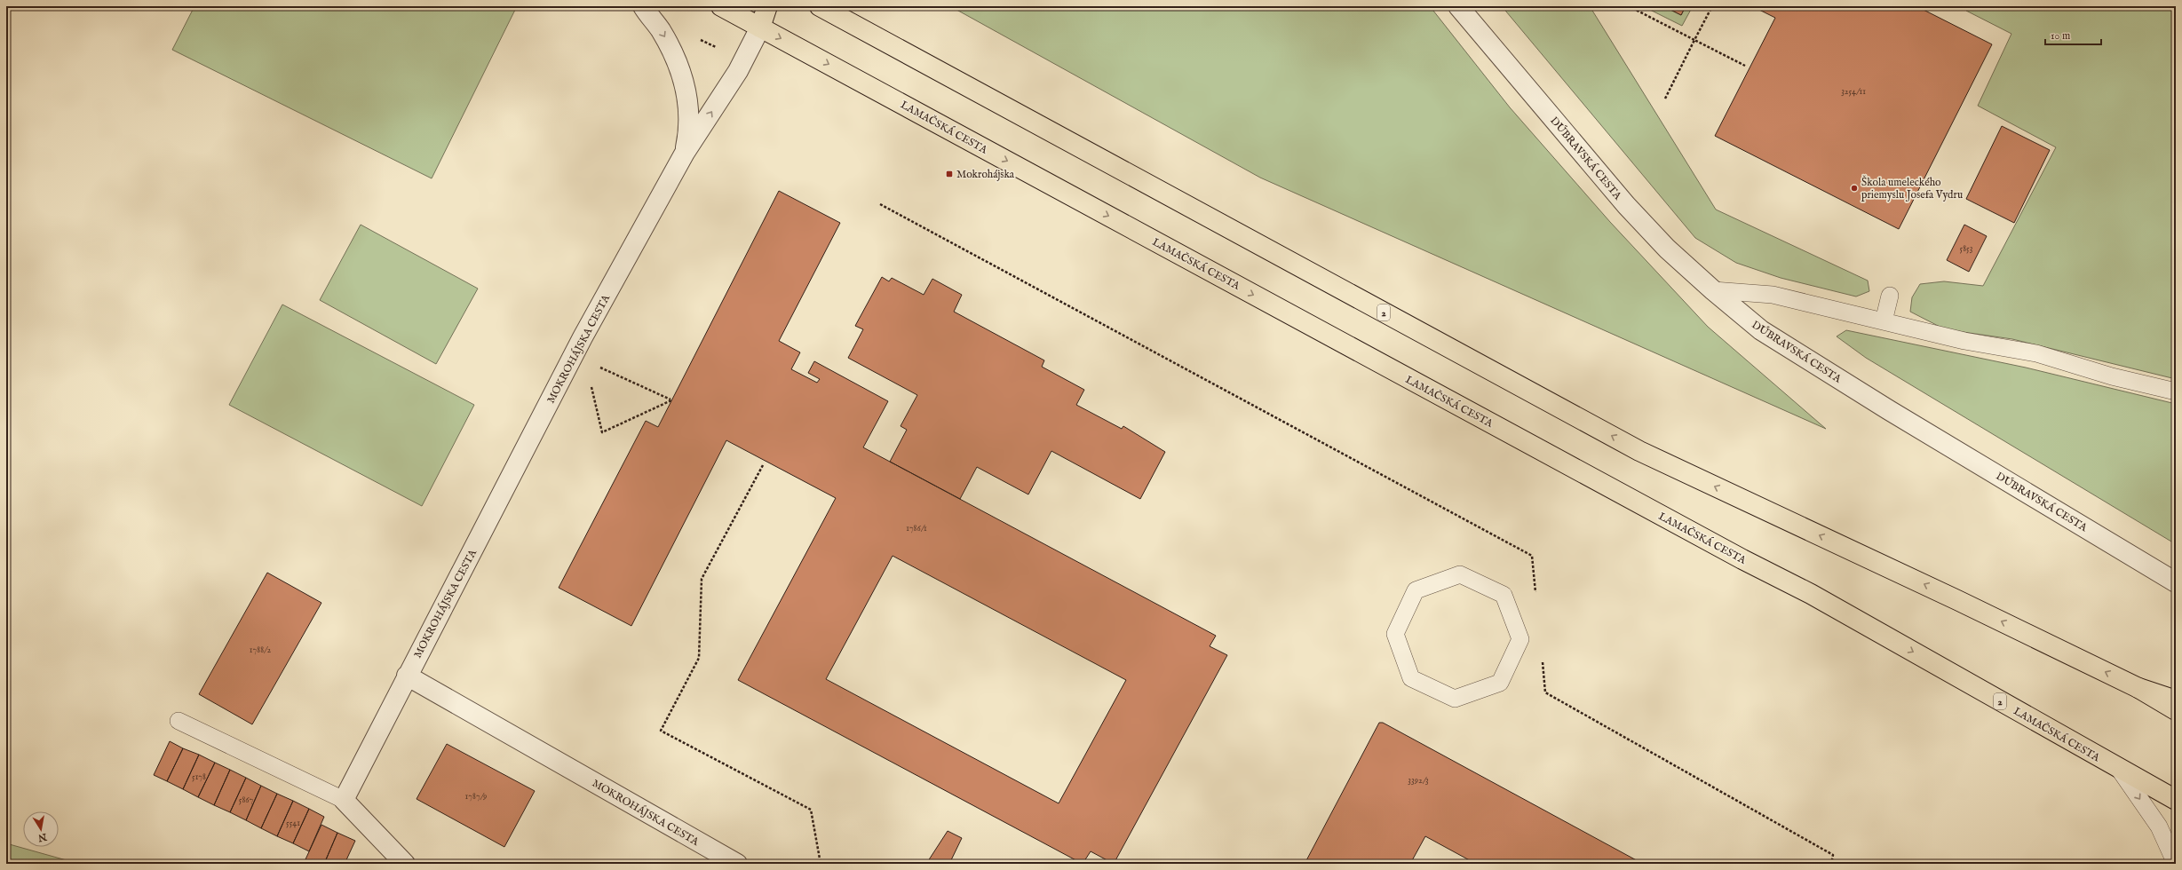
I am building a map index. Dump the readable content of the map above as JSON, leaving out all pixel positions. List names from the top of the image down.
{
  "streets": {
    "main road": ["LAMAČSKÁ CESTA", "2"],
    "street": ["DÚBRAVSKÁ CESTA", "MOKROHÁJSKA CESTA"]
  },
  "crossings": [
    ["LAMAČSKÁ CESTA", "MOKROHÁJSKA CESTA"]
  ],
  "places": {
    "transit": ["Mokrohájska"],
    "other": ["Škola umeleckého priemyslu Josefa Vydru"]
  },
  "house_numbers": [
    "3254/11",
    "5853",
    "1786/1",
    "1788/2",
    "5178",
    "3392/3",
    "1787/9",
    "5867",
    "5541"
  ],
  "scale_bar": "10 m",
  "north": "bottom"
}
